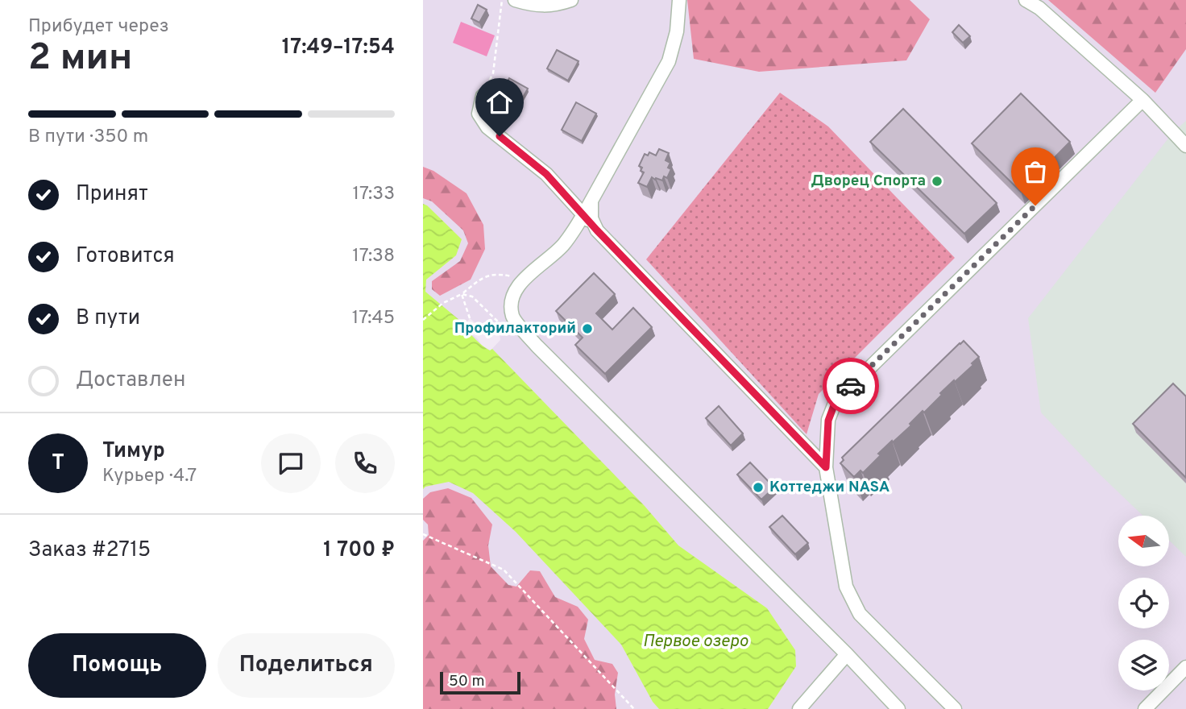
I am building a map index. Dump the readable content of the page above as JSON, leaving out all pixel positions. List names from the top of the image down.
{
  "water": ["Первое озеро"],
  "places": ["Дворец Спорта", "Профилакторий", "Коттеджи NASA"],
  "scale_bar": "50 m",
  "north": "left",
  "page": {
    "heading": ["2 мин", "Прибудет через", "17:49–17:54"],
    "panel": [
      "Тимур",
      "Курьер · 4.7",
      "Заказ #2715",
      "1 700 ₽"
    ],
    "bar": "В пути · 350 m",
    "list": [
      ["Принят", "17:33"],
      ["Готовится", "17:38"],
      ["В пути", "17:45"],
      "Доставлен"
    ],
    "round": "Т",
    "buttons": ["Помощь", "Поделиться"],
    "scale": "50 m"
  }
}
